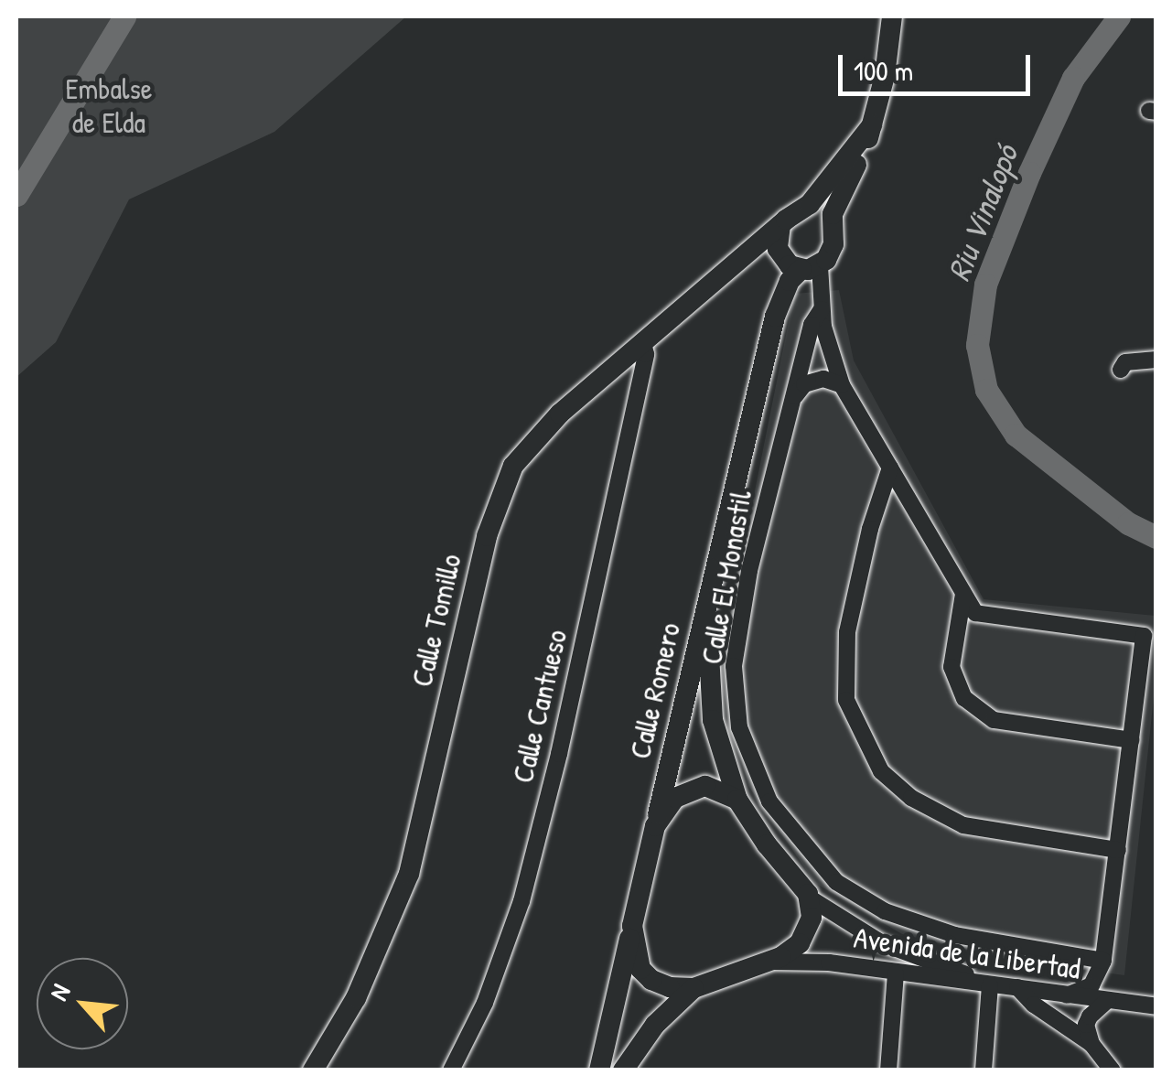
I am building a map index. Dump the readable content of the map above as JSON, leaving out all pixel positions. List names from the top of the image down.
{
  "streets": {
    "main road": ["Calle Tomillo", "Calle Romero"],
    "street": ["Calle El Monastil", "Calle Cantueso", "Avenida de la Libertad"]
  },
  "crossings": [
    ["Calle Tomillo", "Calle Romero"],
    ["Calle Tomillo", "Calle Cantueso"],
    ["Calle Romero", "Avenida de la Libertad"]
  ],
  "water": ["Riu Vinalopó"],
  "parks": ["Embalse de Elda"],
  "scale_bar": "100 m",
  "north": "top left"
}
